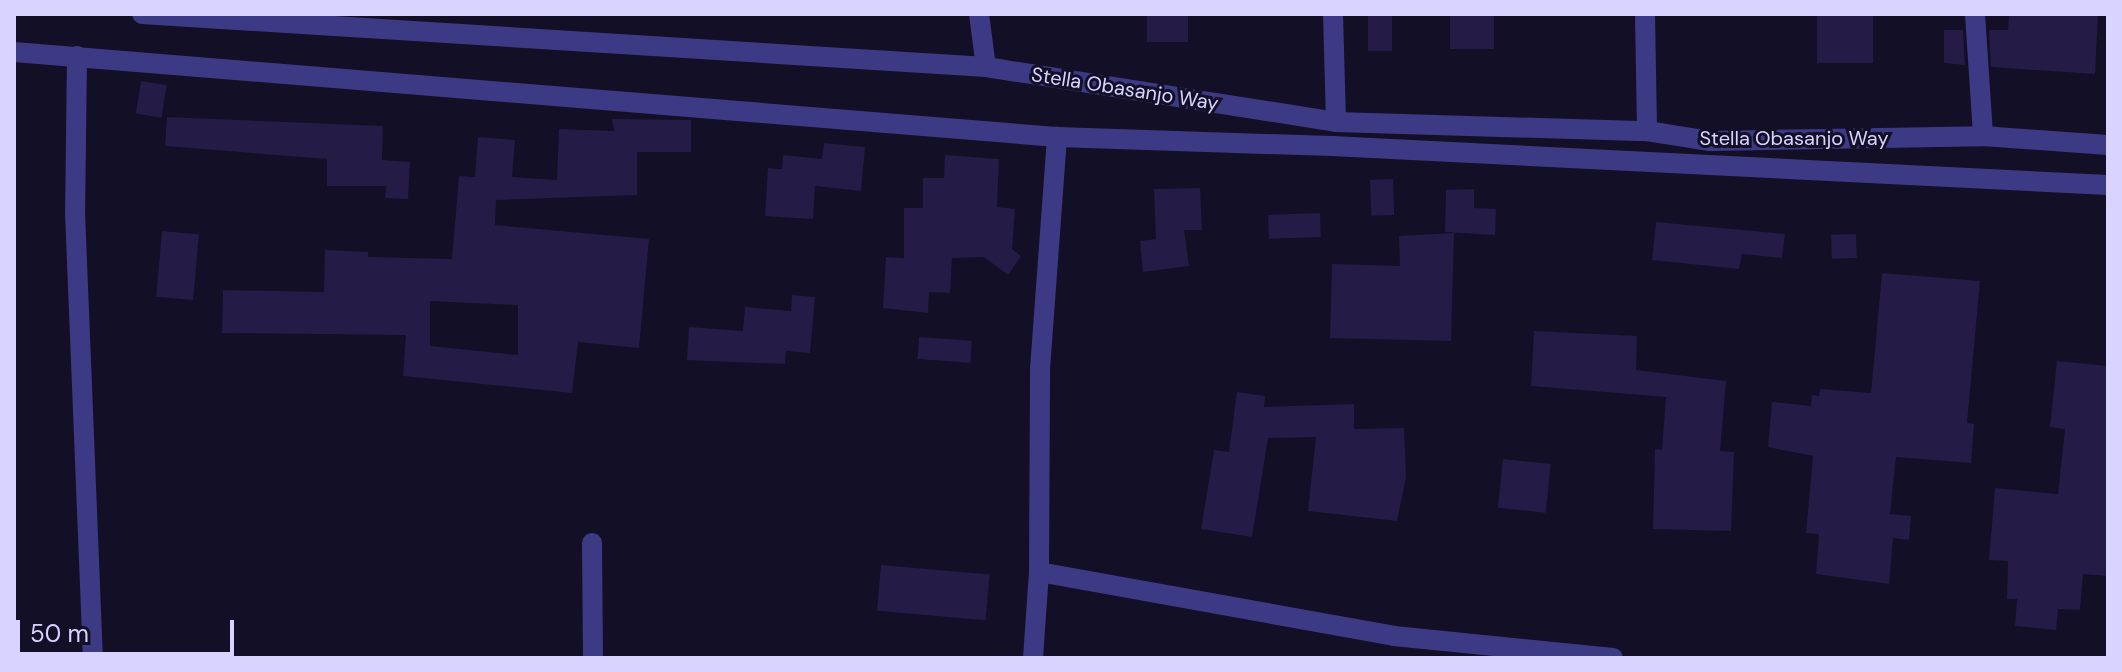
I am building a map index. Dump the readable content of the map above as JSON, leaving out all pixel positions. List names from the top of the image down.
{
  "streets": {
    "street": ["Stella Obasanjo Way"]
  },
  "scale_bar": "50 m"
}
